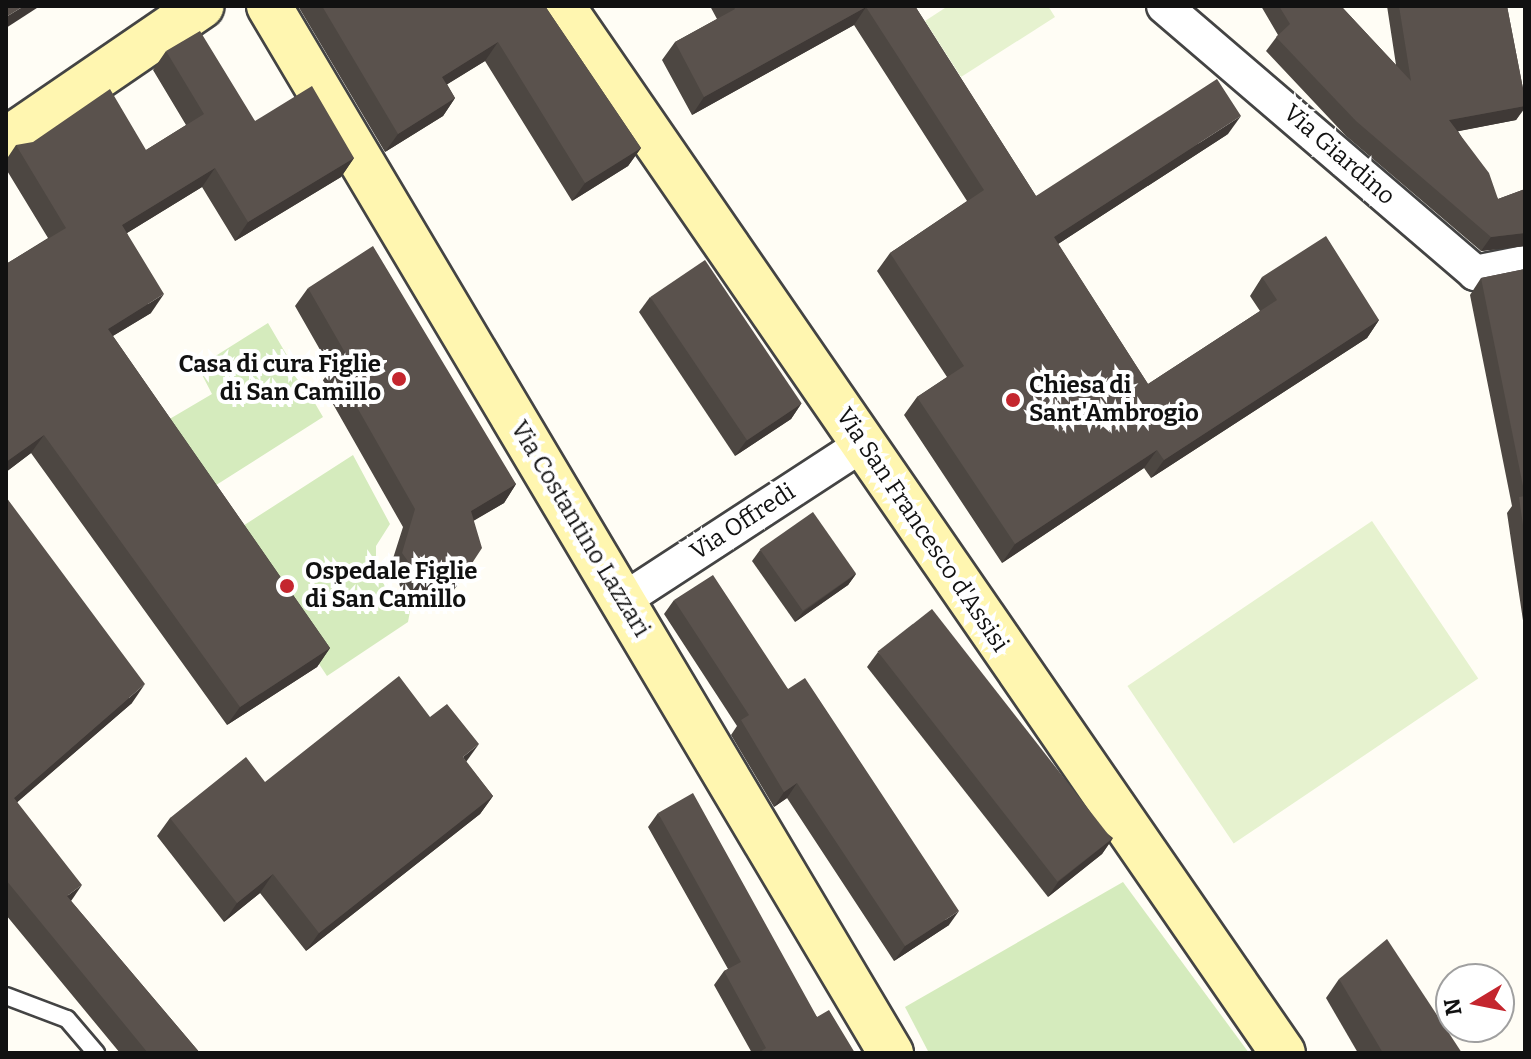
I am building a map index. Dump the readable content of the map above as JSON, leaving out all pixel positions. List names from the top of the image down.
{
  "streets": {
    "street": [
      "Via Giardino",
      "Via Offredi",
      "Via Costantino Lazzari",
      "Via San Francesco d'Assisi"
    ]
  },
  "crossings": [
    ["Via Offredi", "Via Costantino Lazzari"],
    ["Via Offredi", "Via San Francesco d'Assisi"]
  ],
  "places": ["Casa di cura Figlie di San Camillo", "Chiesa di Sant'Ambrogio", "Ospedale Figlie di San Camillo"],
  "north": "left"
}
